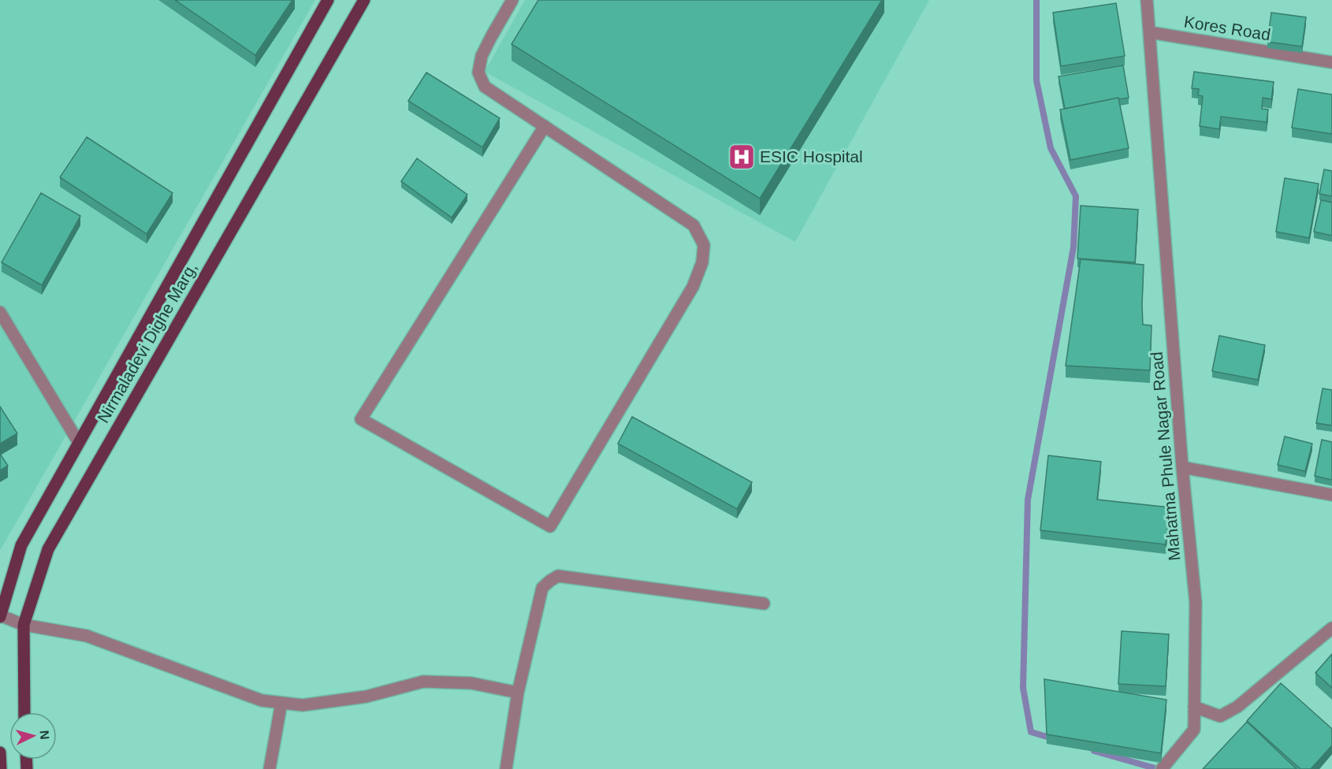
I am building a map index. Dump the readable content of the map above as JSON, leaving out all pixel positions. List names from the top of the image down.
{
  "streets": {
    "main road": ["Nirmaladevi Dighe Marg,"],
    "street": ["Kores Road", "Mahatma Phule Nagar Road"]
  },
  "crossings": [
    ["Kores Road", "Mahatma Phule Nagar Road"]
  ],
  "places": {
    "hospital": ["ESIC Hospital"]
  },
  "north": "right"
}
